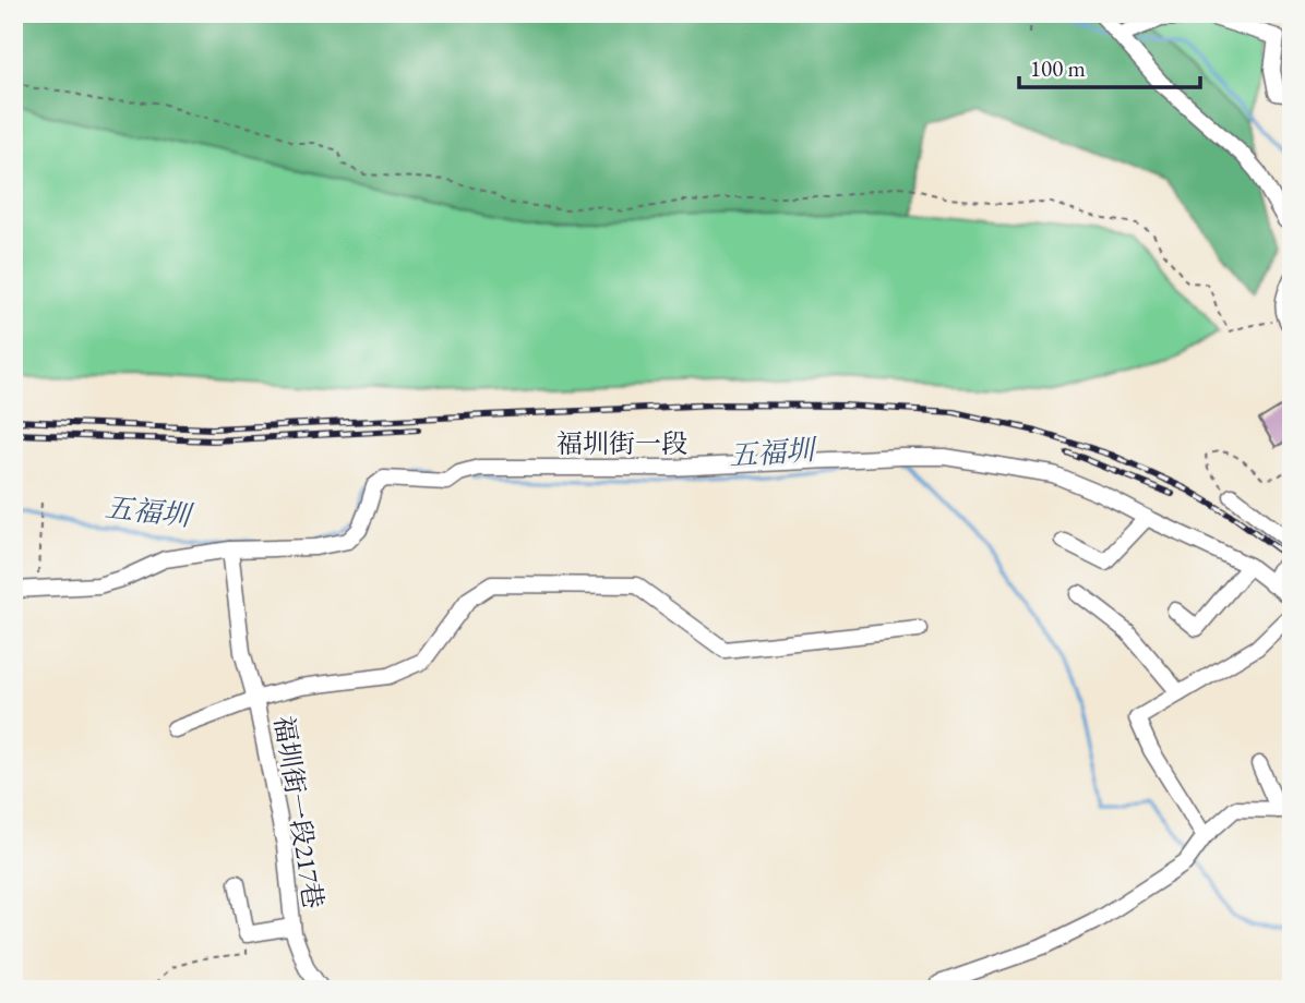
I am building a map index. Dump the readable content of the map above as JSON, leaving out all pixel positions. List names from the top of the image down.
{
  "streets": {
    "street": ["福圳街一段", "福圳街一段217巷"]
  },
  "crossings": [
    ["福圳街一段", "福圳街一段217巷"]
  ],
  "water": ["五福圳"],
  "scale_bar": "100 m"
}
